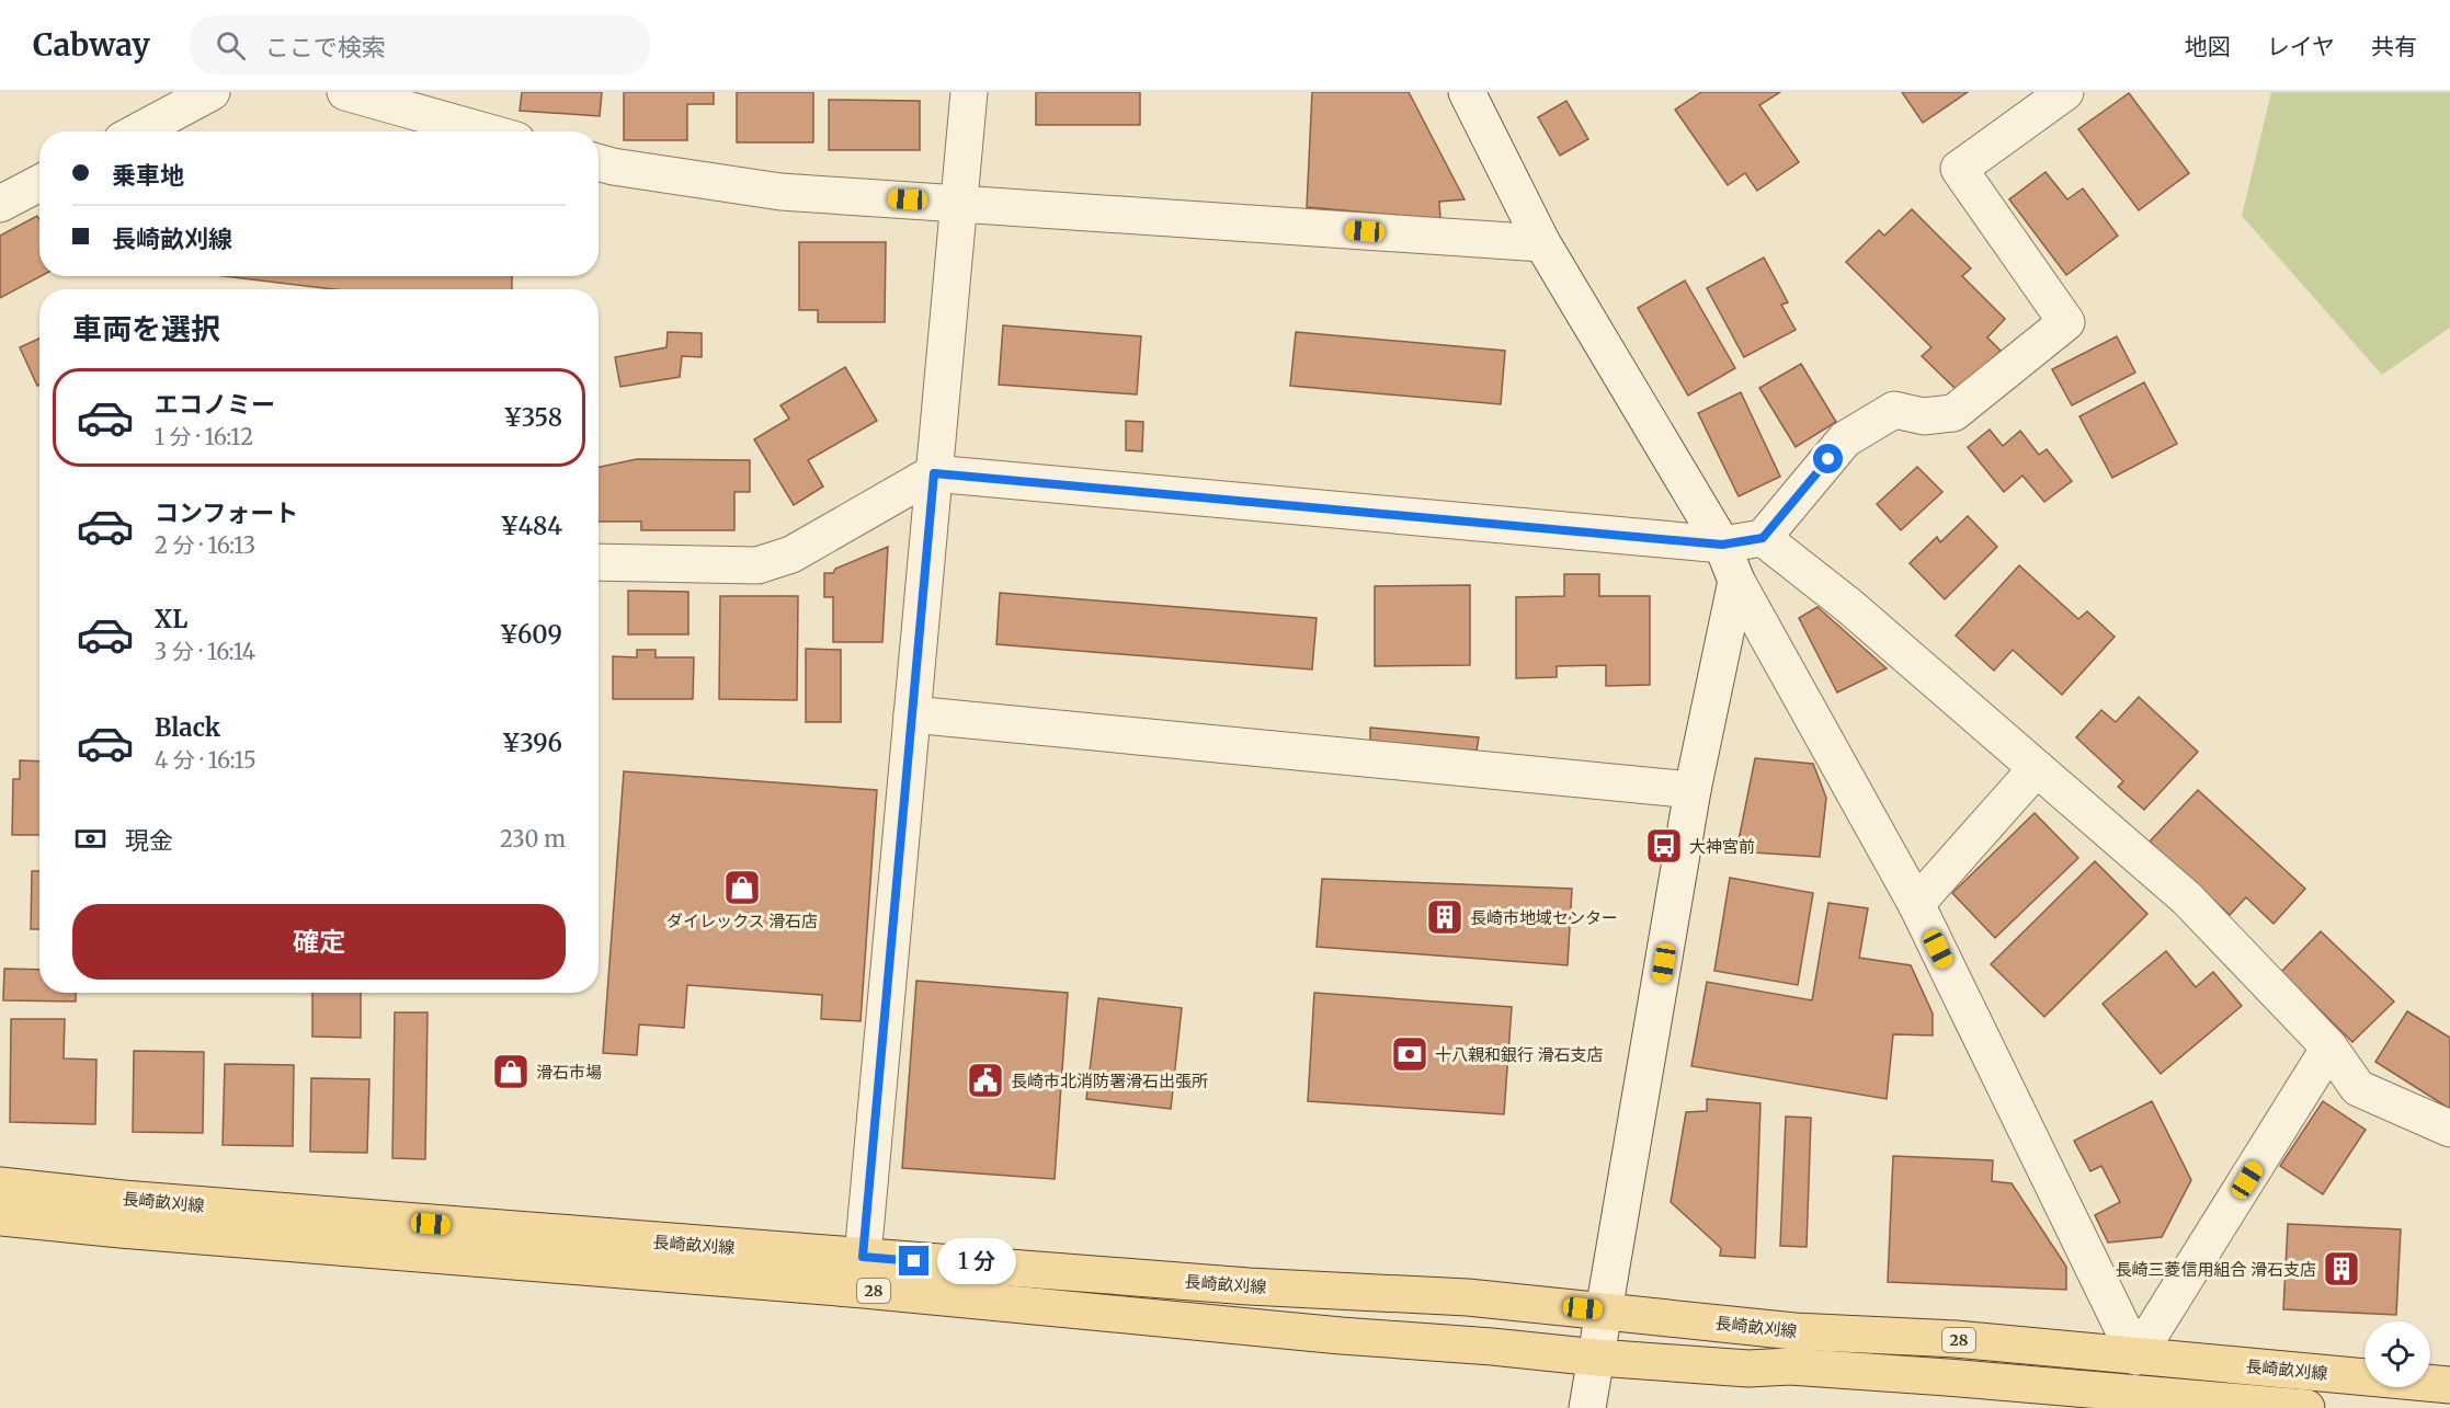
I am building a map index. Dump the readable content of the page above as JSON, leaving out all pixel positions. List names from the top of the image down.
{
  "streets": {
    "main road": ["長崎畝刈線", "28"]
  },
  "places": {
    "bus stop": ["大神宮前"],
    "shop": ["ダイレックス 滑石店", "滑石市場"],
    "building": ["長崎市地域センター", "長崎三菱信用組合 滑石支店"],
    "bank": ["十八親和銀行 滑石支店"],
    "public building": ["長崎市北消防署滑石出張所"]
  },
  "page": {
    "header": "Cabway",
    "search": "ここで検索",
    "nav": ["地図", "レイヤ", "共有"],
    "banner": ["乗車地", "長崎畝刈線"],
    "heading": "車両を選択",
    "list": [
      {
        "name": "エコノミー",
        "note": "1 分 · 16:12",
        "value": "¥358"
      },
      {
        "name": "コンフォート",
        "note": "2 分 · 16:13",
        "value": "¥484"
      },
      {
        "name": "XL",
        "note": "3 分 · 16:14",
        "value": "¥609"
      },
      {
        "name": "Black",
        "note": "4 分 · 16:15",
        "value": "¥396"
      }
    ],
    "pay": ["現金", "230 m"],
    "buttons": "確定",
    "bubble": "1 分"
  }
}
